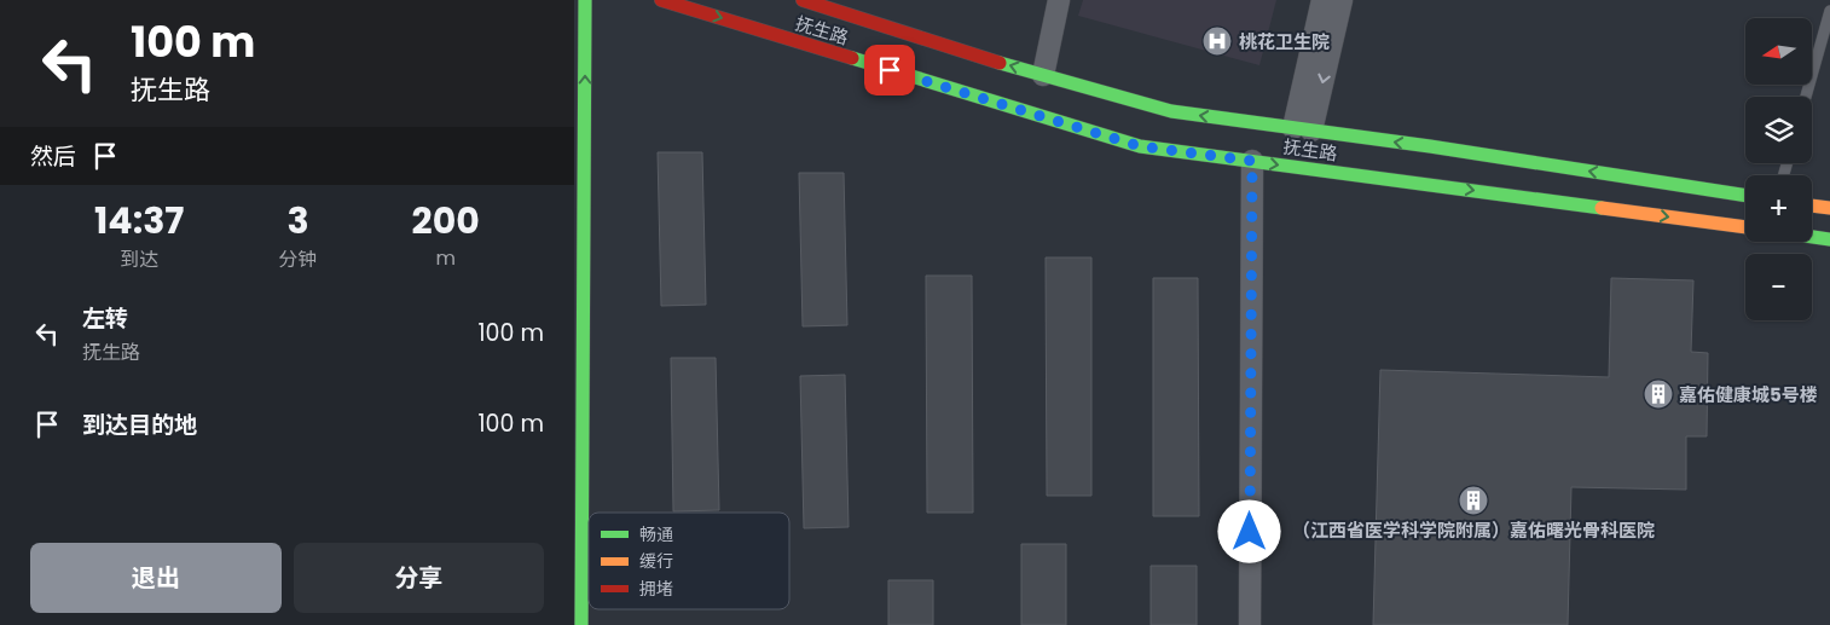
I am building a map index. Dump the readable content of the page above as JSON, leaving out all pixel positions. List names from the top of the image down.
{
  "streets": {
    "main road": ["抚生路"]
  },
  "places": {
    "hospital": ["桃花卫生院"],
    "building": ["嘉佑健康城5号楼", "（江西省医学科学院附属）嘉佑曙光骨科医院"]
  },
  "legend": ["畅通", "缓行", "拥堵"],
  "north": "left",
  "page": {
    "turn": ["100 m", "抚生路"],
    "map_buttons": ["+", "−"],
    "then": "然后",
    "eta": [
      "14:37",
      "到达",
      "3",
      "分钟",
      "200",
      "m"
    ],
    "list": [
      {
        "name": "左转",
        "note": "抚生路",
        "value": "100 m"
      },
      {
        "name": "到达目的地",
        "value": "100 m"
      }
    ],
    "buttons": ["退出", "分享"]
  }
}
